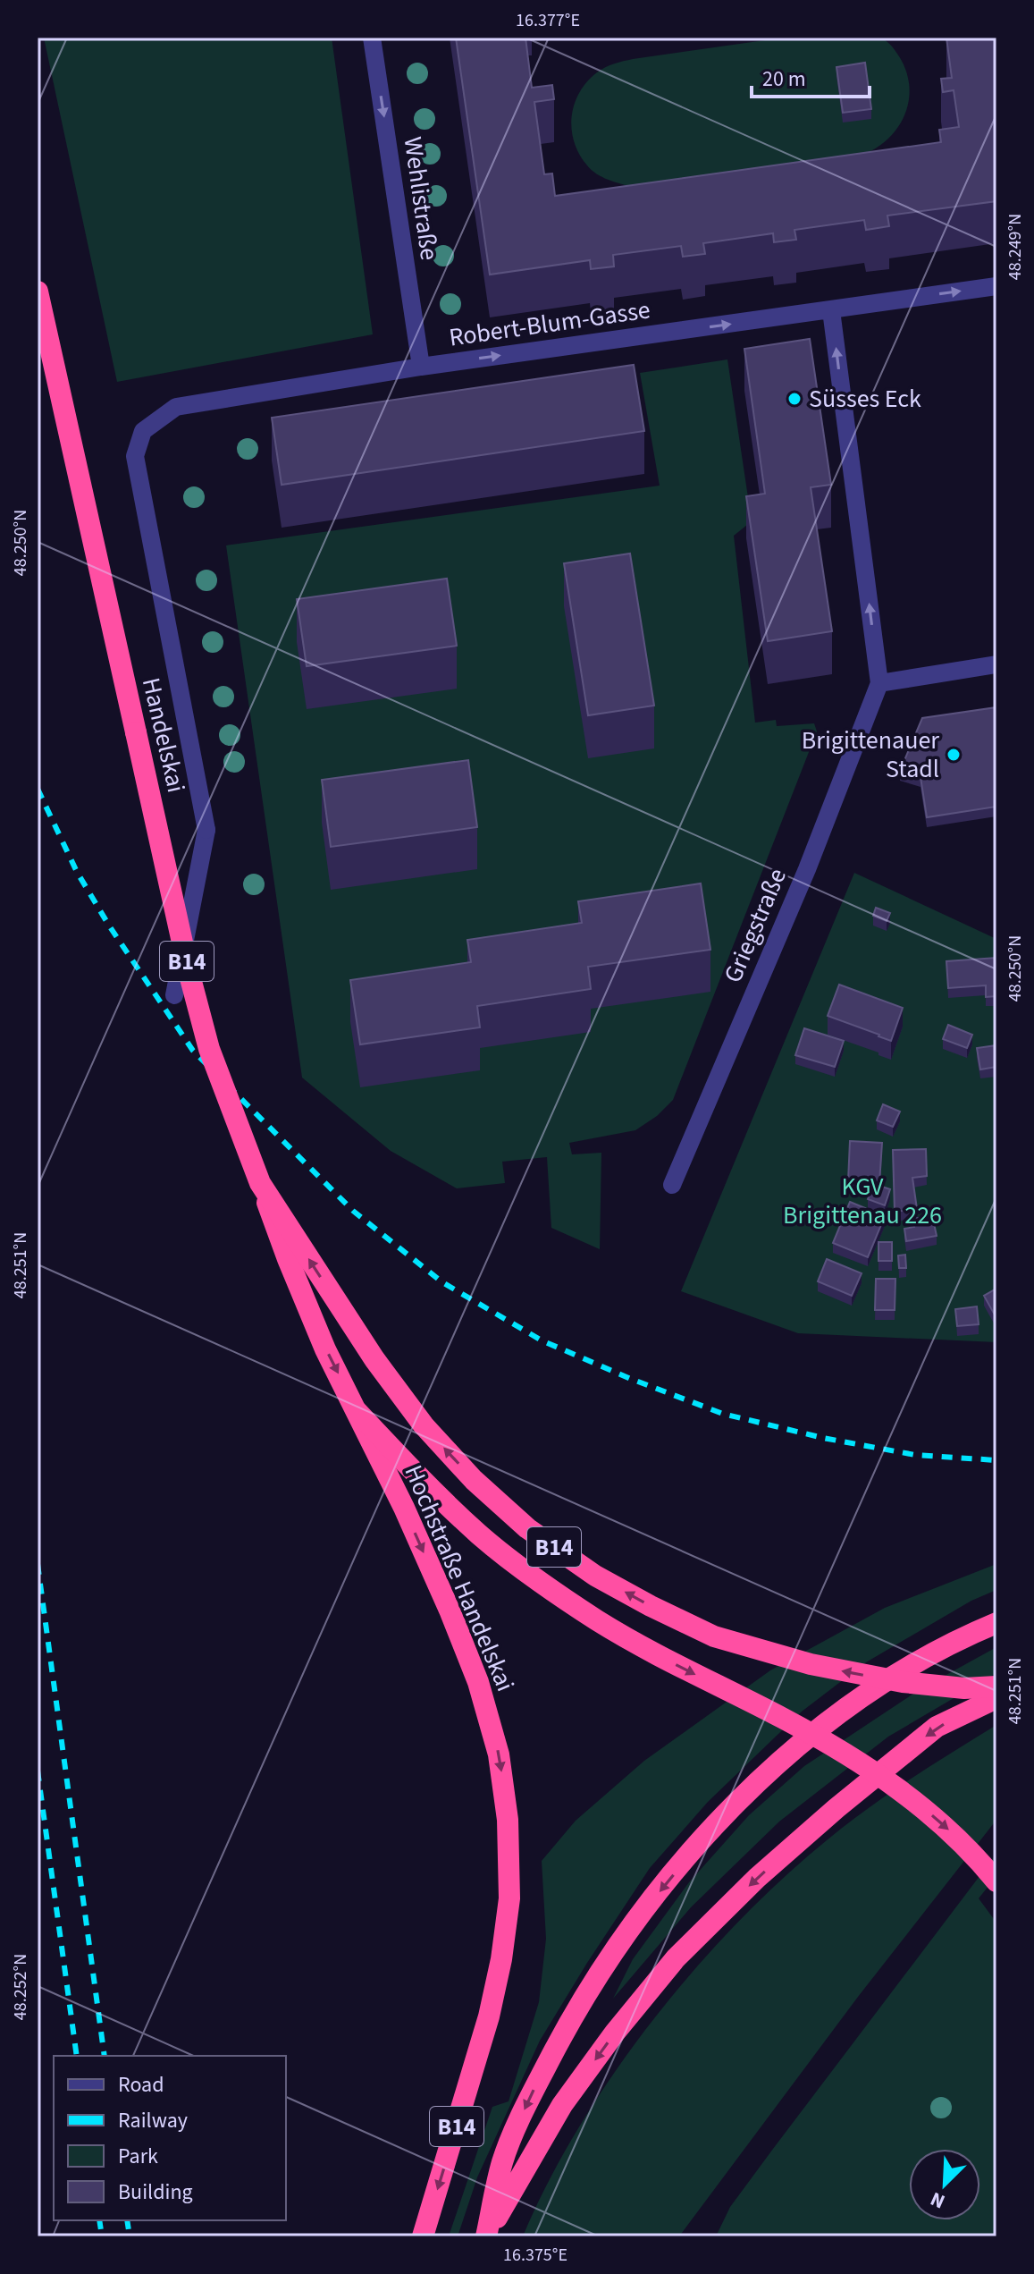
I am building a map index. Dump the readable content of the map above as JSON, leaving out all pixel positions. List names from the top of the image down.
{
  "streets": {
    "highway": ["Handelskai", "B14", "Hochstraße Handelskai"],
    "street": ["Wehlistraße", "Robert-Blum-Gasse", "Griegstraße"]
  },
  "crossings": [
    ["Wehlistraße", "Robert-Blum-Gasse"],
    ["Robert-Blum-Gasse", "Handelskai"],
    ["Robert-Blum-Gasse", "Griegstraße"],
    ["Handelskai", "B14"],
    ["Handelskai", "Hochstraße Handelskai"],
    ["B14", "Hochstraße Handelskai"]
  ],
  "one_way": [
    "Wehlistraße",
    "Robert-Blum-Gasse",
    "Griegstraße",
    "Hochstraße Handelskai"
  ],
  "parks": ["KGV Brigittenau 226"],
  "places": ["Süsses Eck", "Brigittenauer Stadl"],
  "legend": [
    "Road",
    "Railway",
    "Park",
    "Building"
  ],
  "scale_bar": "20 m",
  "north": "bottom left",
  "coordinates": [
    "16.377°E",
    "48.249°N",
    "48.250°N",
    "48.251°N",
    "48.252°N",
    "16.375°E"
  ]
}
